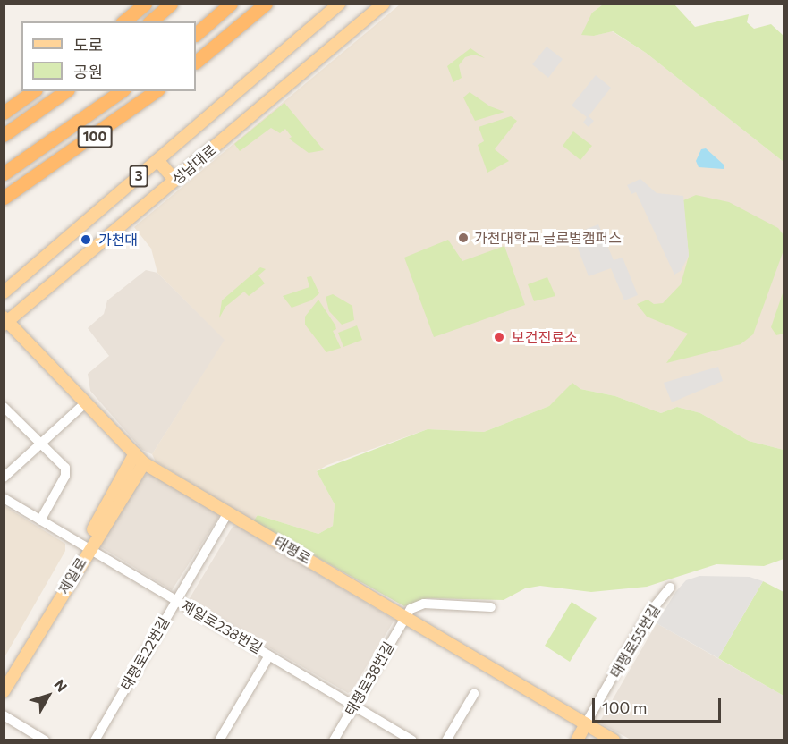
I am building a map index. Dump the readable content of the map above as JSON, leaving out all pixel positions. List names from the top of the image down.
{
  "streets": {
    "highway": ["100"],
    "main road": [
      "성남대로",
      "3",
      "태평로",
      "제일로"
    ],
    "street": [
      "제일로238번길",
      "태평로55번길",
      "태평로22번길",
      "태평로38번길"
    ]
  },
  "crossings": [
    ["성남대로", "태평로"],
    ["태평로", "제일로"],
    ["태평로", "태평로55번길"],
    ["태평로", "태평로22번길"],
    ["태평로", "태평로38번길"],
    ["제일로", "제일로238번길"],
    ["제일로238번길", "태평로22번길"],
    ["제일로238번길", "태평로38번길"]
  ],
  "places": ["가천대학교 글로벌캠퍼스", "가천대", "보건진료소"],
  "legend": ["도로", "공원"],
  "scale_bar": "100 m",
  "north": "top right"
}
